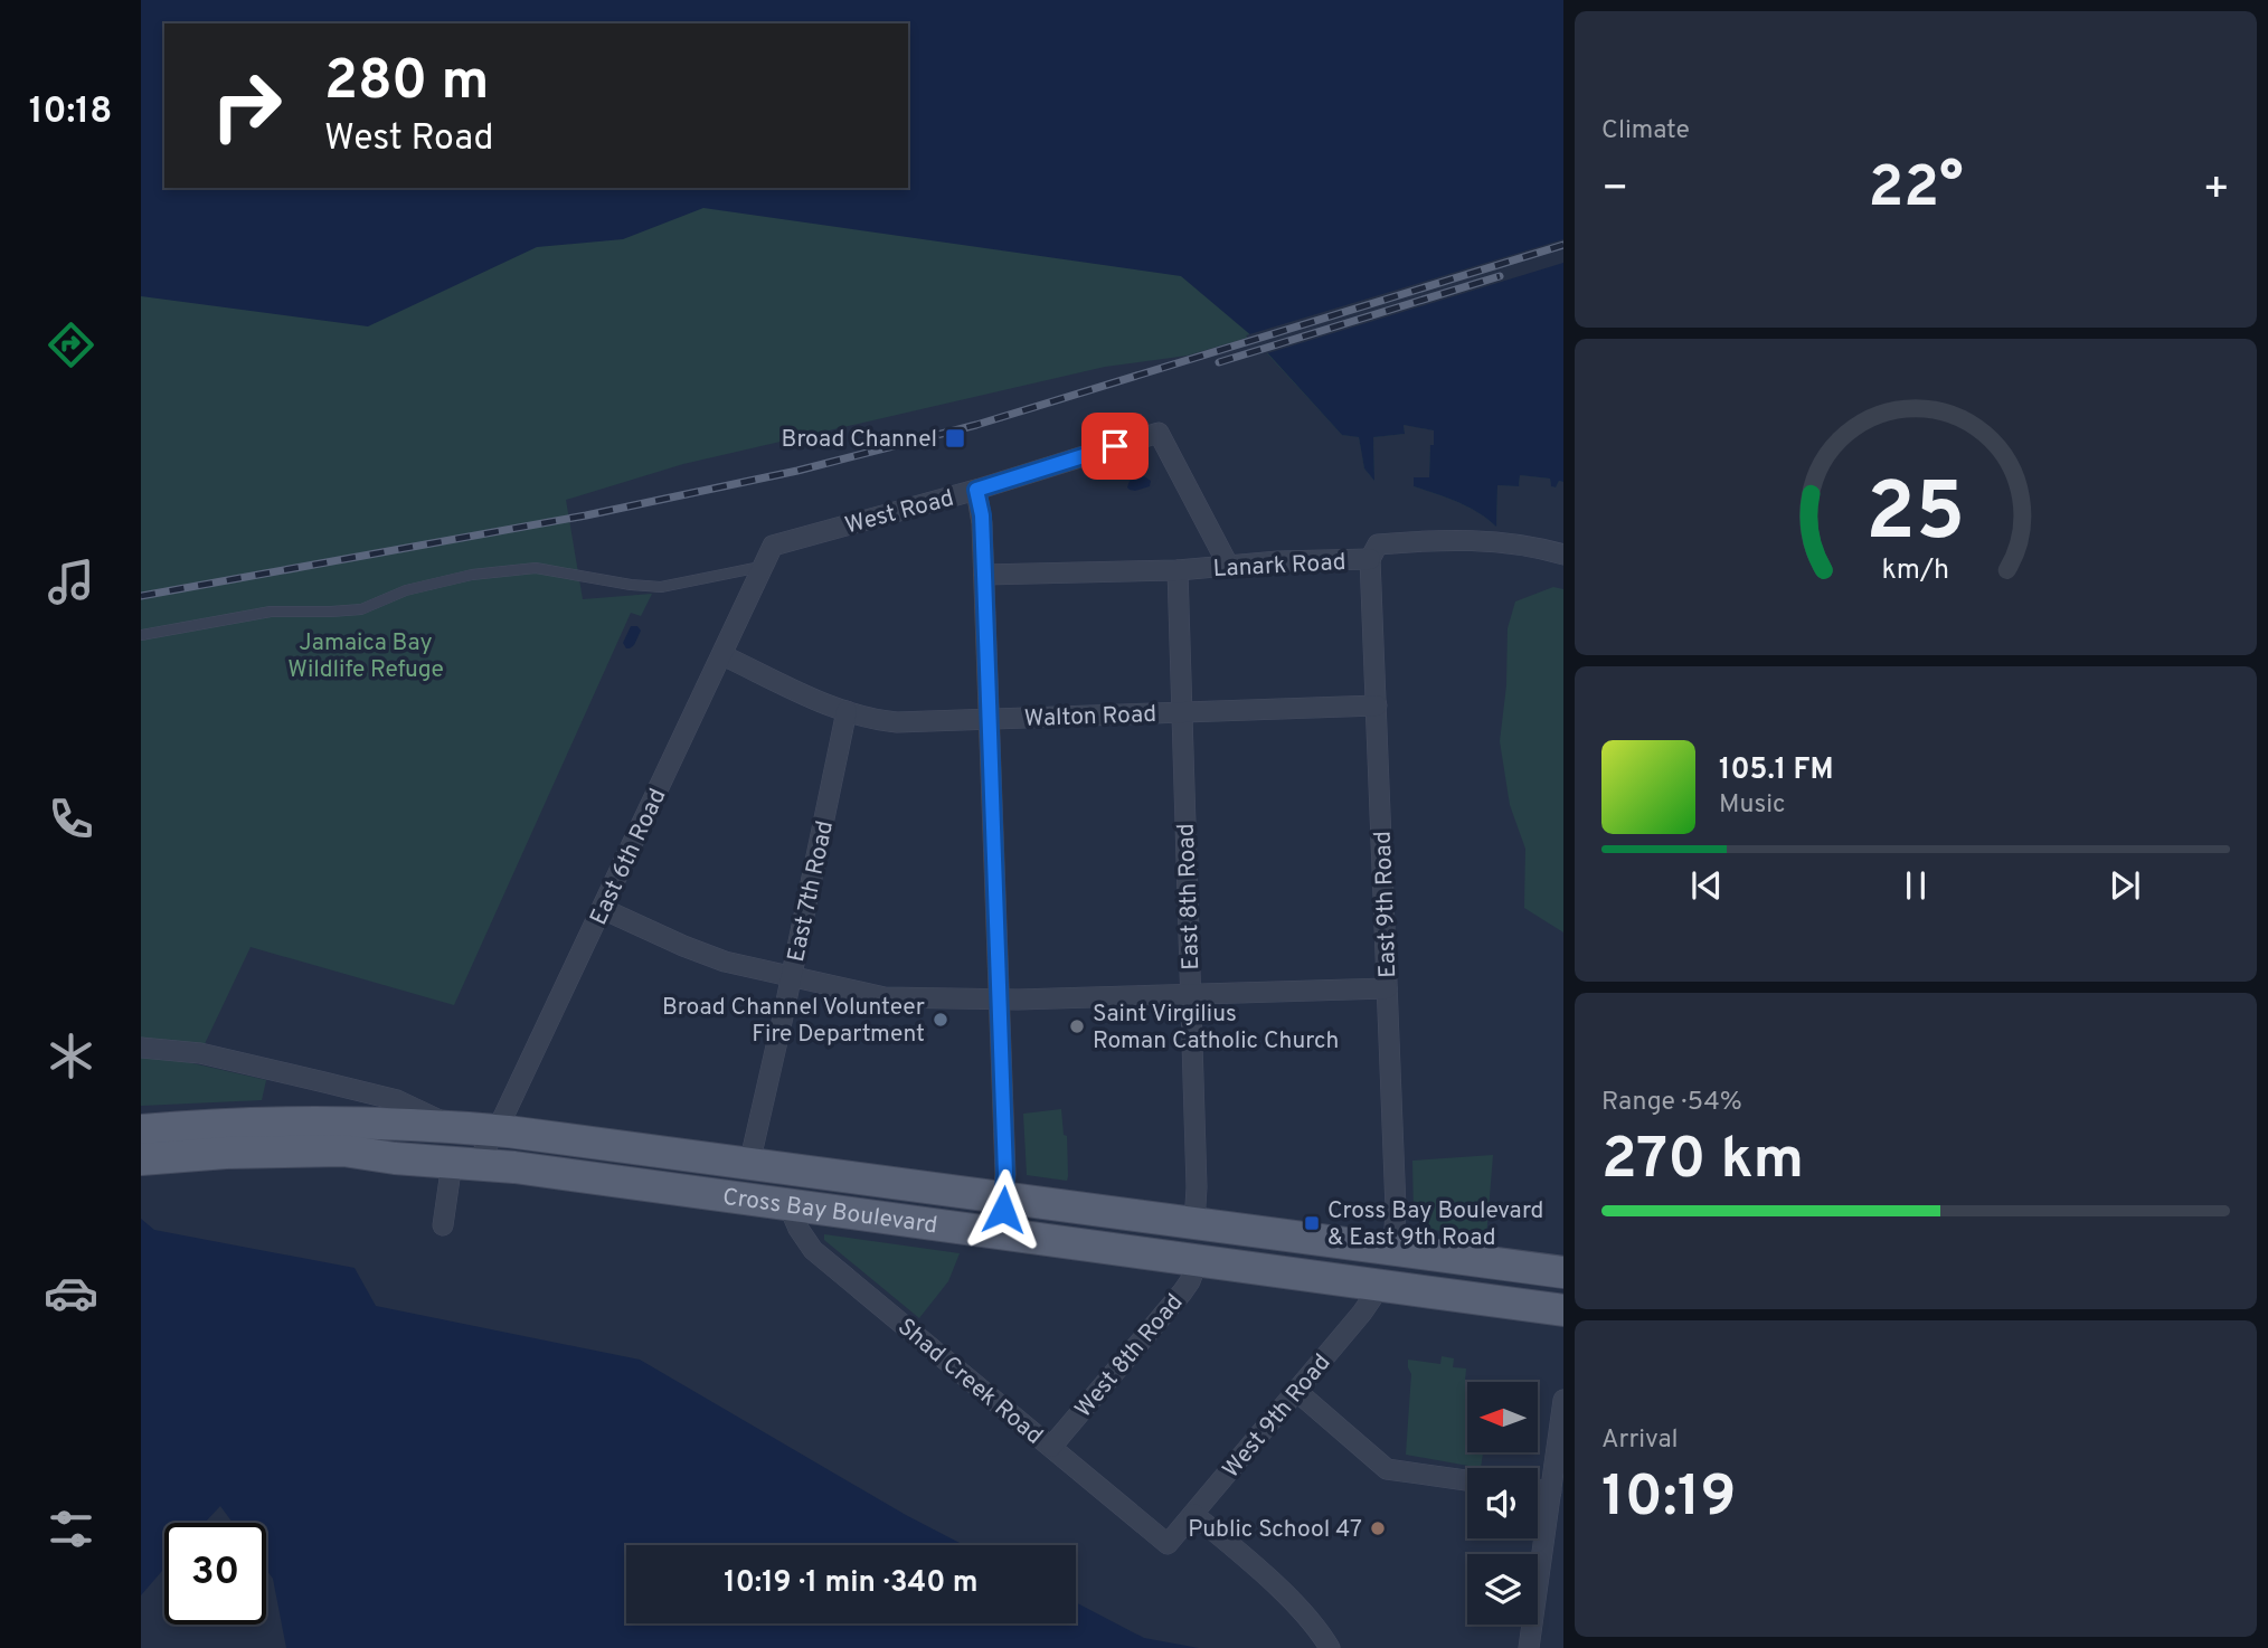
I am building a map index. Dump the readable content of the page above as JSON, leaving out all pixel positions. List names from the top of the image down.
{
  "streets": {
    "main road": ["Cross Bay Boulevard"],
    "street": [
      "West Road",
      "Lanark Road",
      "Walton Road",
      "East 6th Road",
      "East 7th Road",
      "East 8th Road",
      "East 9th Road",
      "West 8th Road",
      "Shad Creek Road",
      "West 9th Road"
    ]
  },
  "crossings": [
    ["West Road", "Lanark Road"],
    ["West Road", "East 6th Road"],
    ["Lanark Road", "East 8th Road"],
    ["Lanark Road", "East 9th Road"],
    ["Walton Road", "East 6th Road"],
    ["Walton Road", "East 7th Road"],
    ["Walton Road", "East 8th Road"],
    ["Walton Road", "East 9th Road"],
    ["East 6th Road", "Cross Bay Boulevard"],
    ["East 7th Road", "Cross Bay Boulevard"],
    ["East 8th Road", "Cross Bay Boulevard"],
    ["East 9th Road", "Cross Bay Boulevard"],
    ["Cross Bay Boulevard", "West 8th Road"],
    ["Cross Bay Boulevard", "Shad Creek Road"],
    ["Cross Bay Boulevard", "West 9th Road"],
    ["West 8th Road", "Shad Creek Road"],
    ["Shad Creek Road", "West 9th Road"]
  ],
  "parks": ["Jamaica Bay Wildlife Refuge"],
  "places": {
    "transit": ["Broad Channel", "Cross Bay Boulevard & East 9th Road"],
    "other": ["Broad Channel Volunteer Fire Department", "Saint Virgilius Roman Catholic Church", "Public School 47"]
  },
  "north": "left",
  "page": {
    "tabs": "10:18",
    "tile": [
      "Climate",
      ["Range · 54%", "270 km"],
      ["Arrival", "10:19"]
    ],
    "turn": ["280 m", "West Road"],
    "heat": ["−", "22°", "+"],
    "song": ["105.1 FM", "Music"],
    "limit": "30",
    "trip": "10:19 · 1 min · 340 m",
    "gauge": ["25", "km/h"]
  }
}
